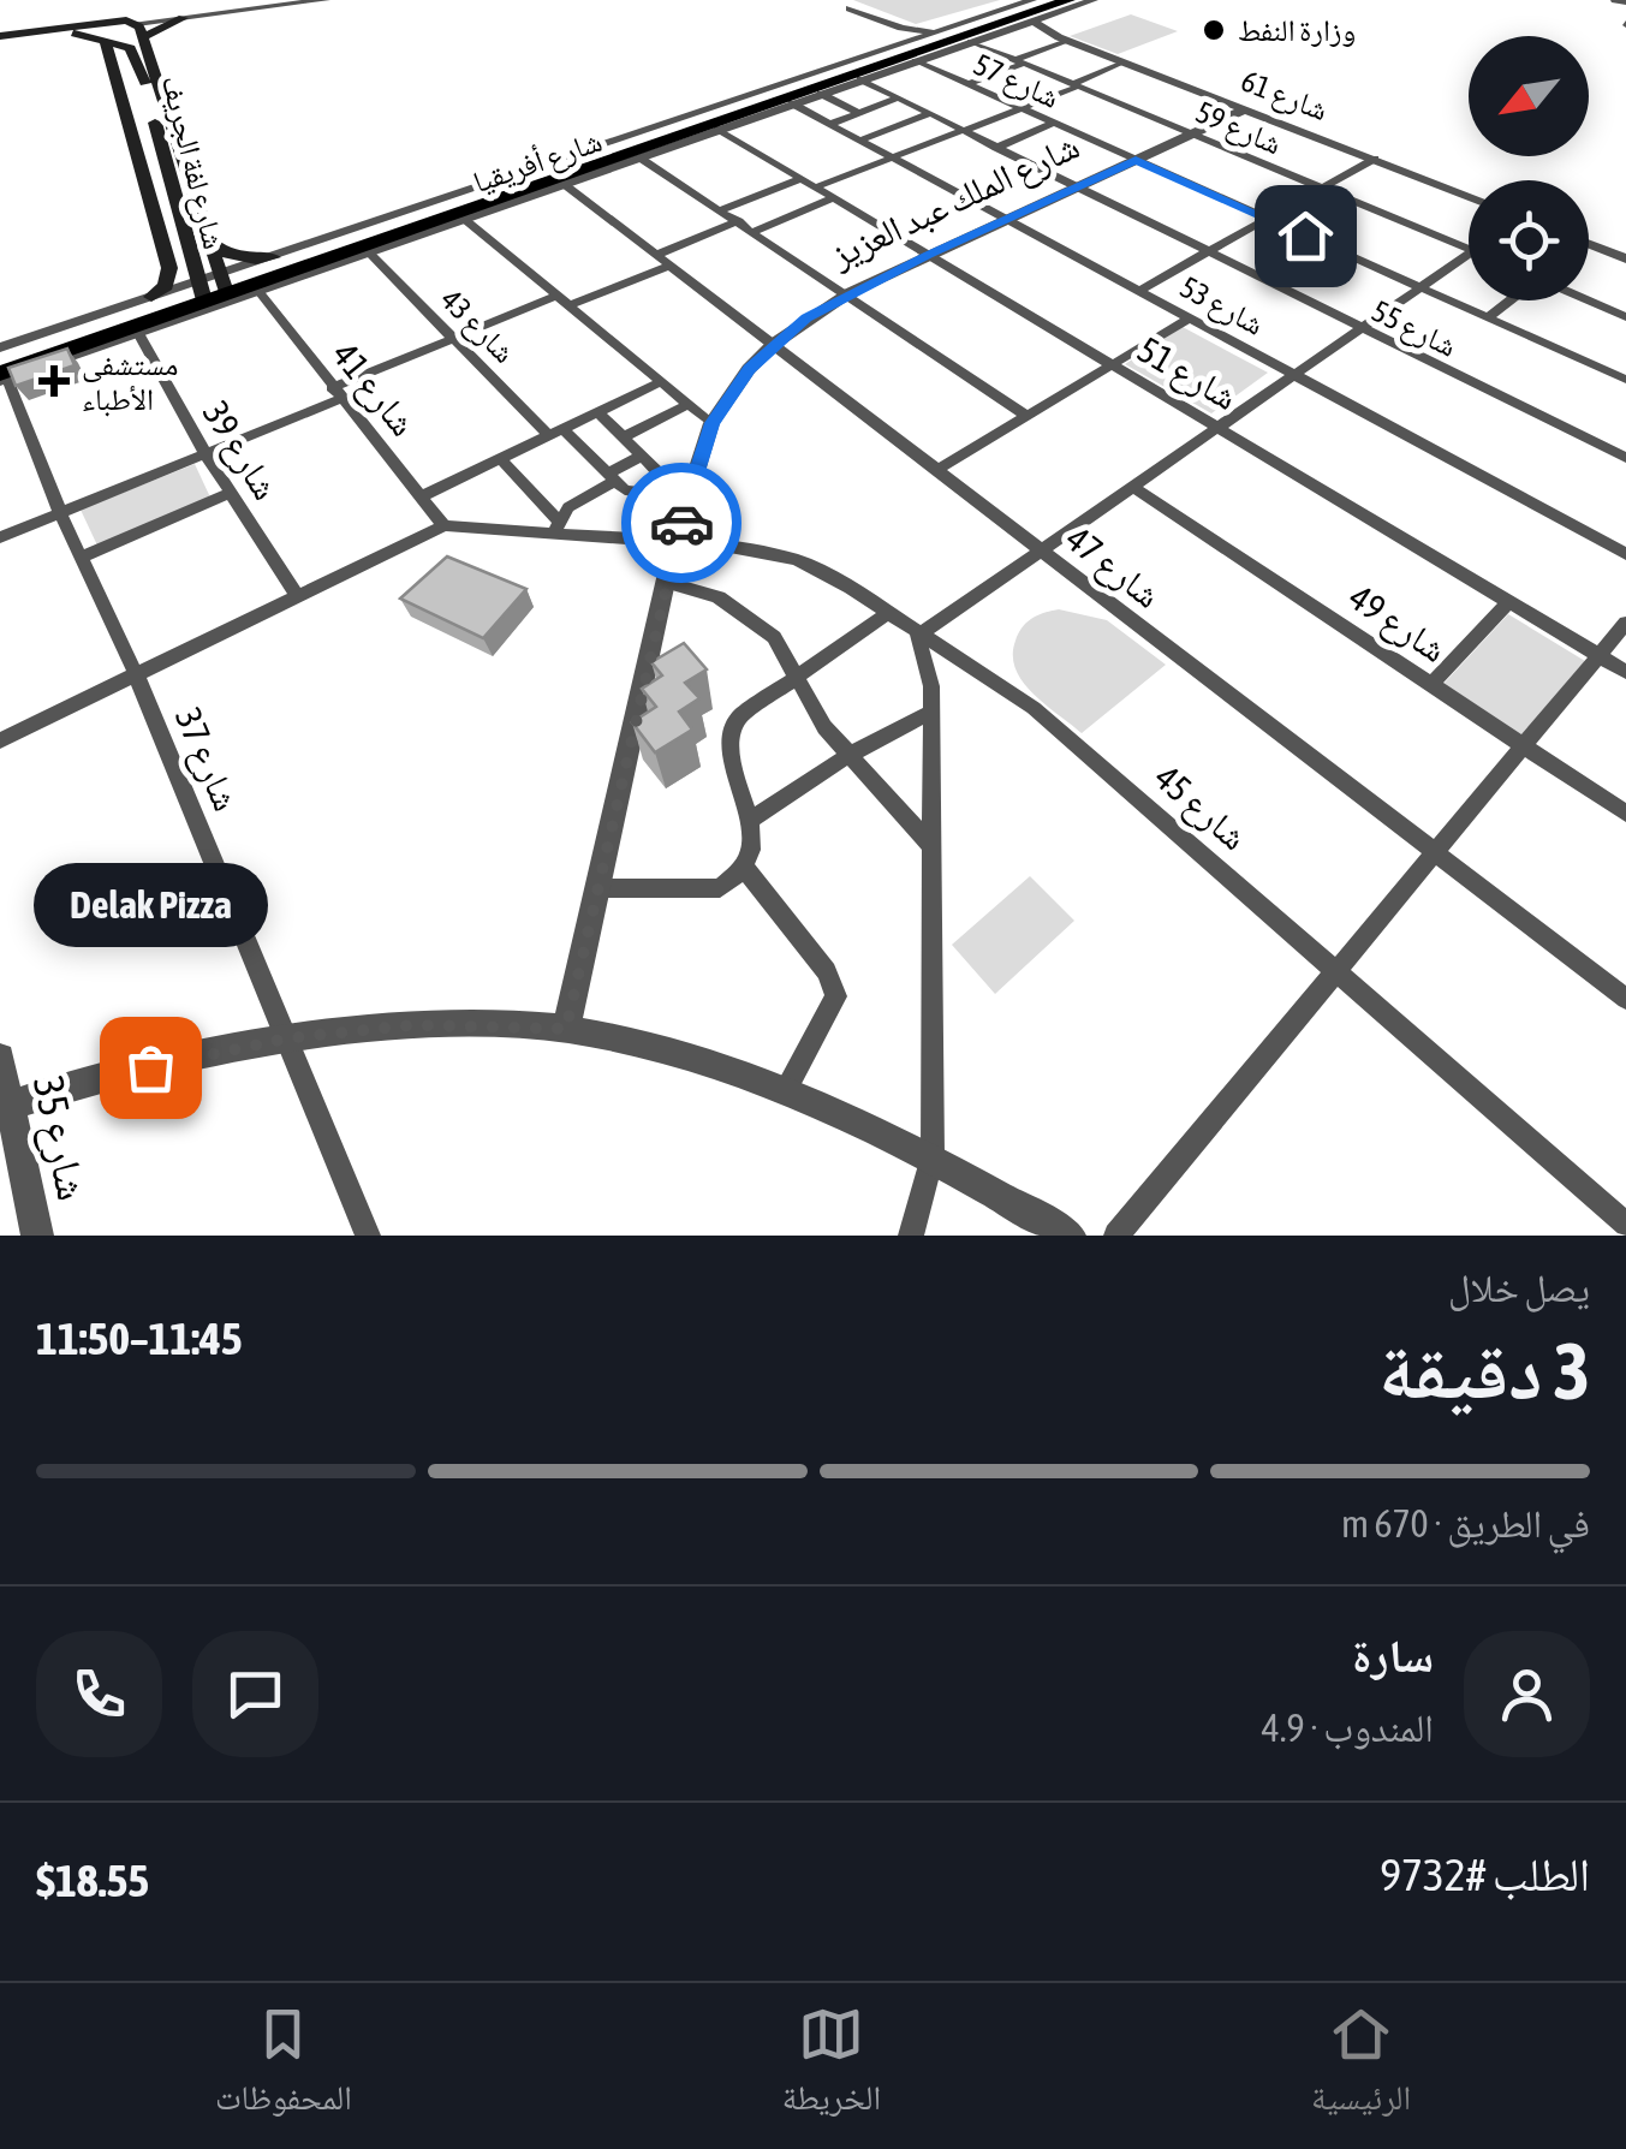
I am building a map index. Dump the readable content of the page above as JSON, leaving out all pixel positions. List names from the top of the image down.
{
  "streets": {
    "highway": ["شارع أفريقيا"],
    "main road": ["شارع لفة الجريف"],
    "street": [
      "شارع 57",
      "شارع 61",
      "شارع 59",
      "شارع الملك عبد العزيز",
      "شارع 53",
      "شارع 43",
      "شارع 55",
      "شارع 51",
      "شارع 41",
      "شارع 39",
      "شارع 47",
      "شارع 49",
      "شارع 37",
      "شارع 45",
      "شارع 35"
    ]
  },
  "crossings": [
    ["شارع 57", "شارع أفريقيا"],
    ["شارع 57", "شارع الملك عبد العزيز"],
    ["شارع 61", "شارع الملك عبد العزيز"],
    ["شارع 59", "شارع أفريقيا"],
    ["شارع 59", "شارع الملك عبد العزيز"],
    ["شارع أفريقيا", "شارع لفة الجريف"],
    ["شارع أفريقيا", "شارع 53"],
    ["شارع أفريقيا", "شارع 43"],
    ["شارع أفريقيا", "شارع 55"],
    ["شارع أفريقيا", "شارع 51"],
    ["شارع أفريقيا", "شارع 41"],
    ["شارع أفريقيا", "شارع 39"],
    ["شارع أفريقيا", "شارع 47"],
    ["شارع أفريقيا", "شارع 37"],
    ["شارع الملك عبد العزيز", "شارع 53"],
    ["شارع الملك عبد العزيز", "شارع 55"],
    ["شارع الملك عبد العزيز", "شارع 51"],
    ["شارع الملك عبد العزيز", "شارع 47"],
    ["شارع الملك عبد العزيز", "شارع 45"],
    ["شارع 41", "شارع 45"]
  ],
  "places": {
    "other": ["وزارة النفط", "Delak Pizza"],
    "health": ["مستشفی الأطباء"]
  },
  "north": "bottom left",
  "page": {
    "bubble": "Delak Pizza",
    "heading": ["3 دقيقة", "يصل خلال", "11:45–11:50"],
    "panel": [
      "سارة",
      "المندوب · 4.9",
      "الطلب #9732",
      "$18.55"
    ],
    "bar": "في الطريق · 670 m",
    "tabs": ["الرئيسية", "الخريطة", "المحفوظات"]
  }
}
